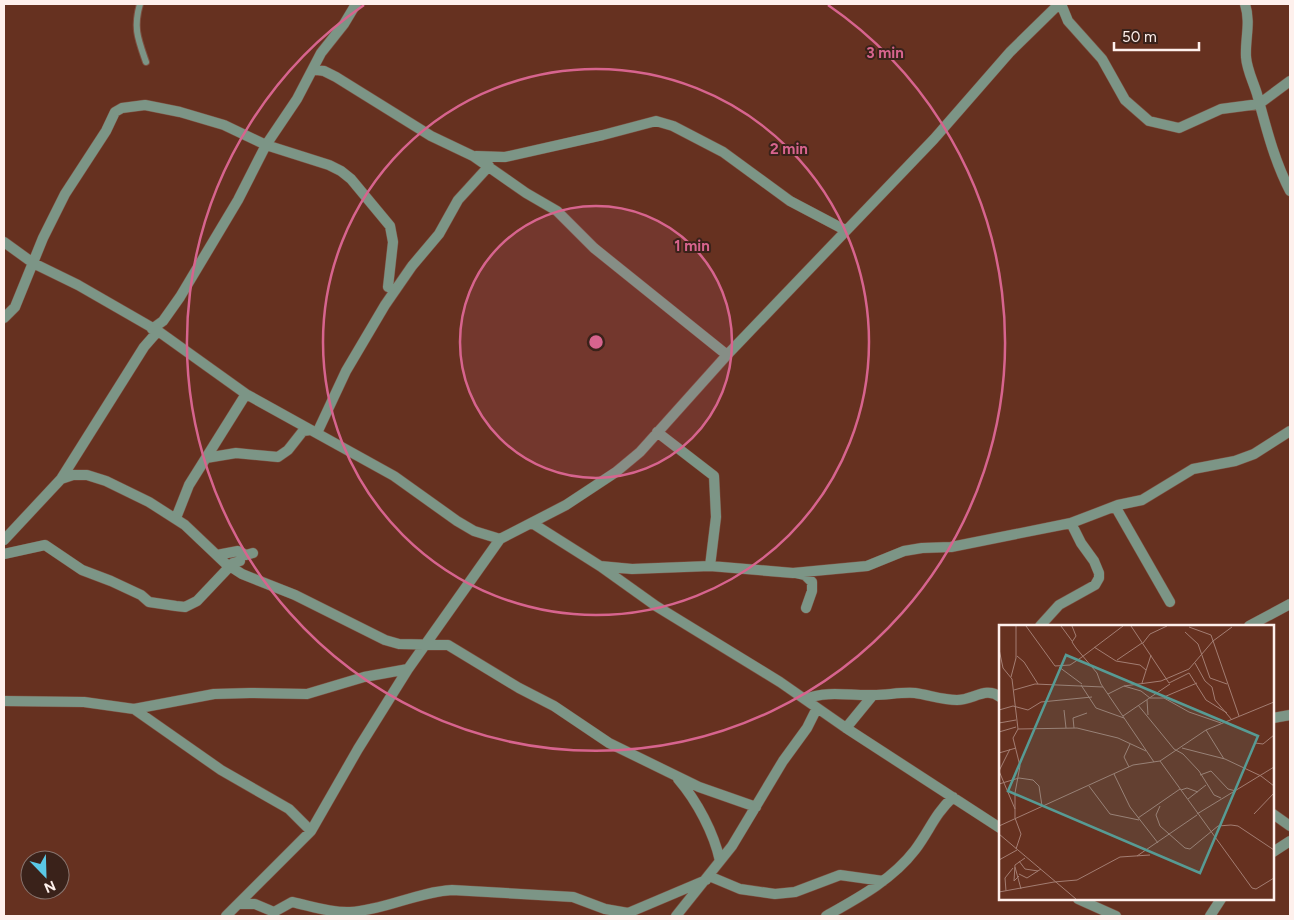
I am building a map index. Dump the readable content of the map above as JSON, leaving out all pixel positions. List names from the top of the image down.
{
  "scale_bar": "50 m",
  "north": "bottom right",
  "rings": ["3 min", "2 min", "1 min"]
}
